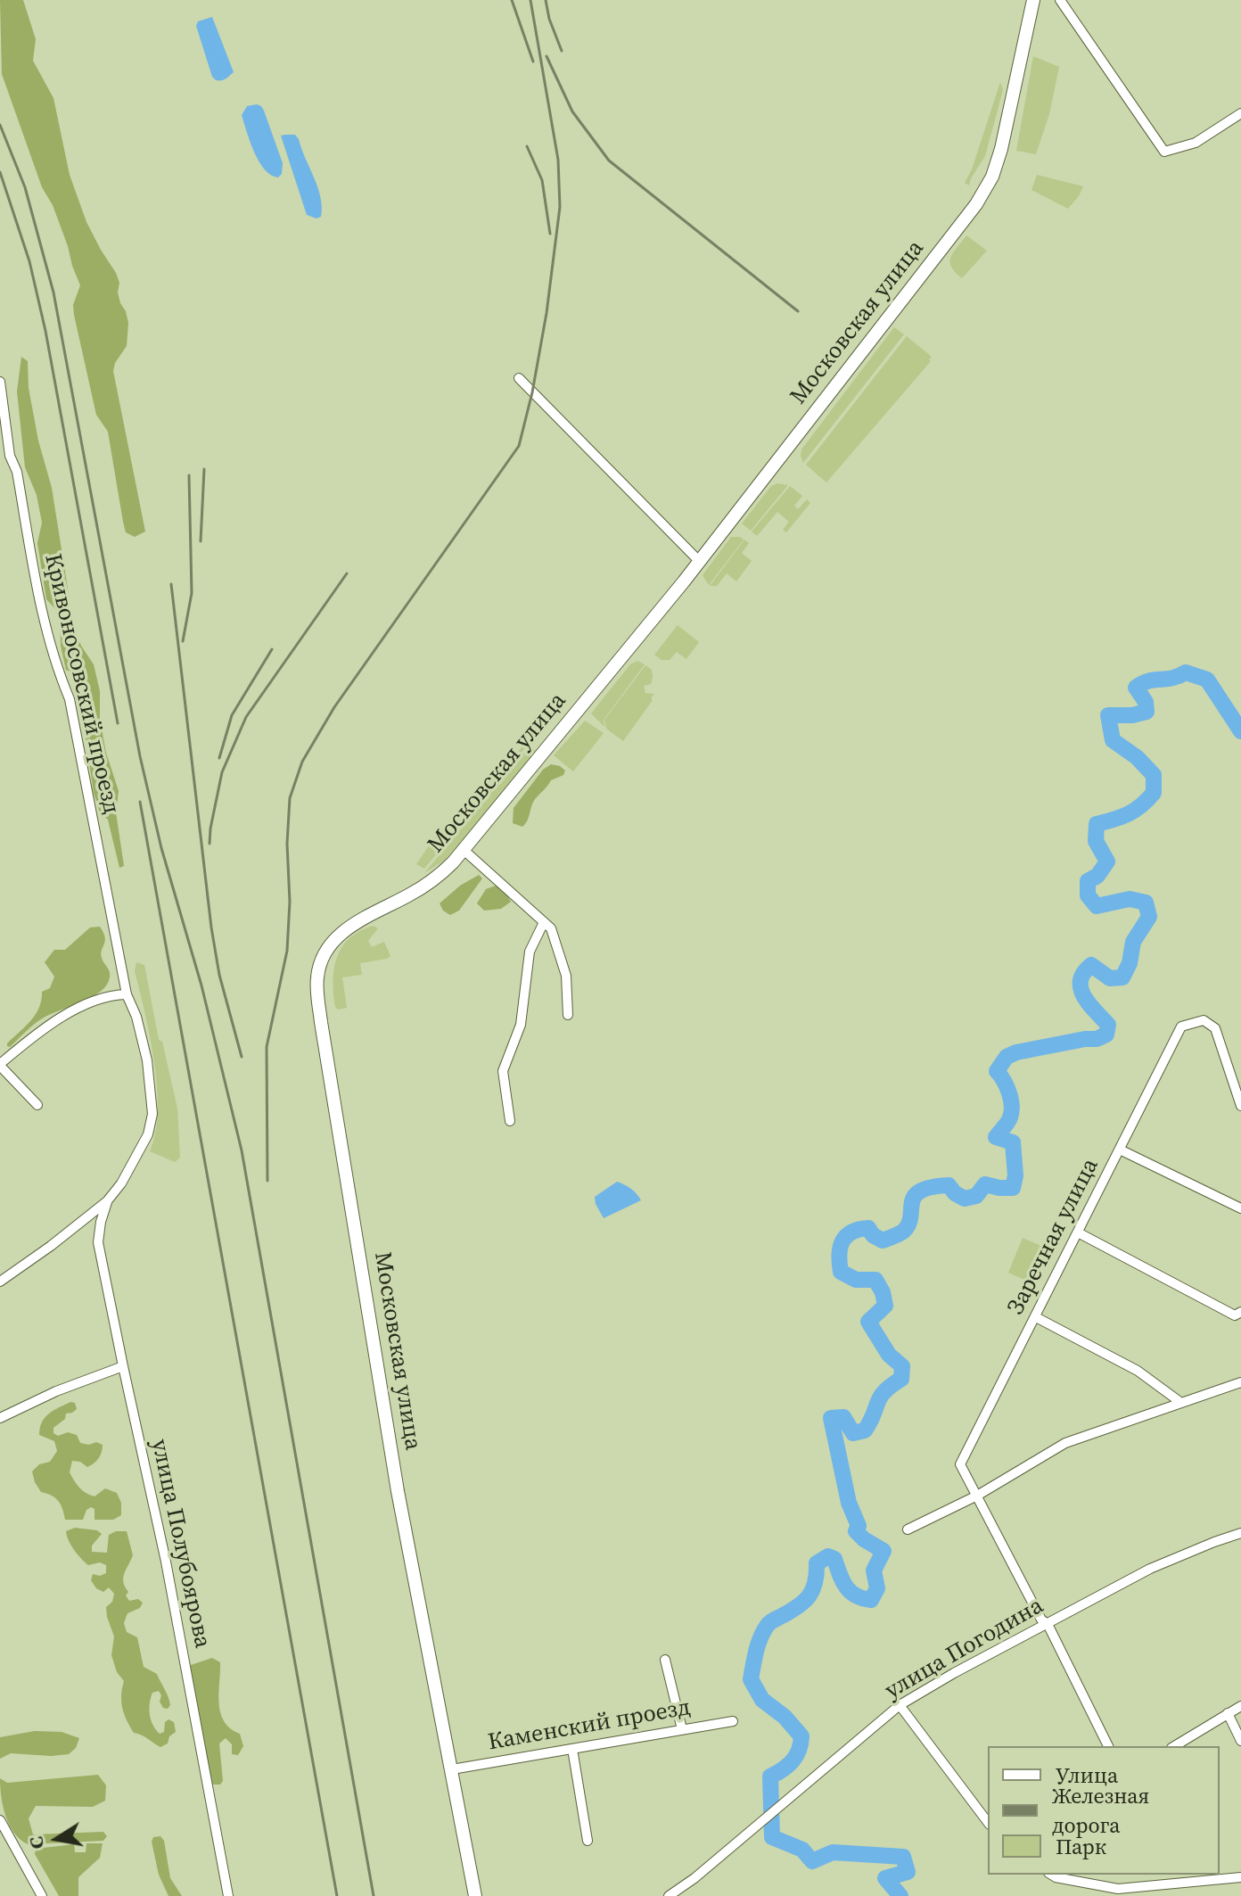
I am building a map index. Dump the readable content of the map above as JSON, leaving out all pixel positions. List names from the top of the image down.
{
  "streets": {
    "main road": ["Московская улица"],
    "street": [
      "Кривоносовский проезд",
      "Заречная улица",
      "улица Полубоярова",
      "улица Погодина",
      "Каменский проезд"
    ]
  },
  "crossings": [
    ["Московская улица", "Каменский проезд"],
    ["Кривоносовский проезд", "улица Полубоярова"]
  ],
  "legend": ["Улица", "Железная дорога", "Парк"],
  "north": "left"
}
